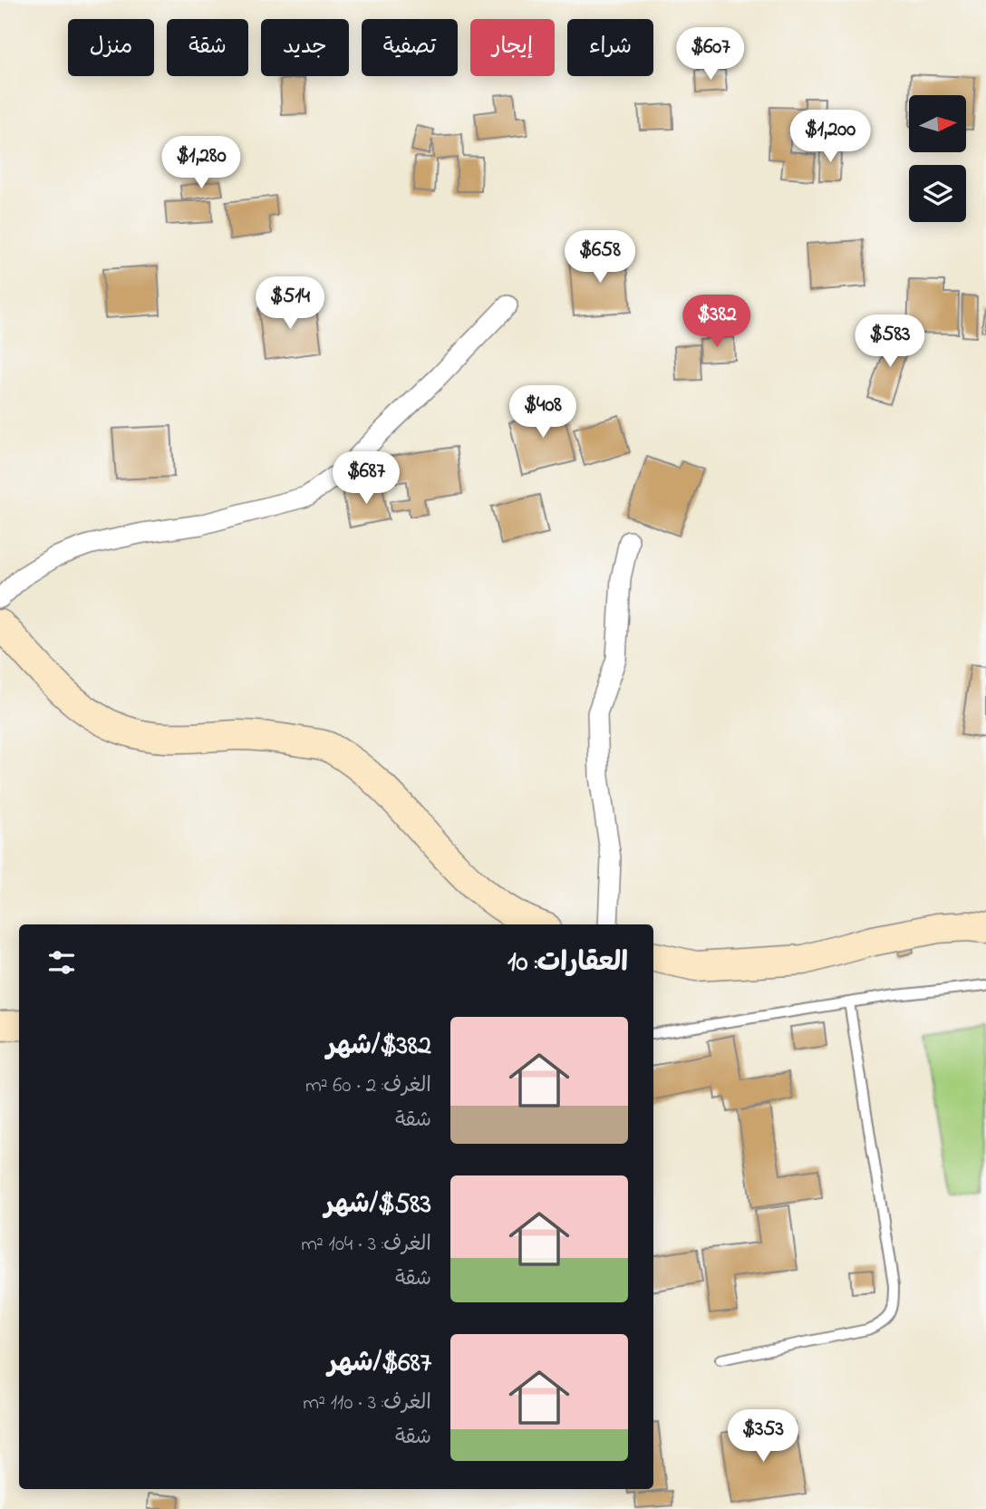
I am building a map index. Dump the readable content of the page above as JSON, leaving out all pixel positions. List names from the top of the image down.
{
  "north": "right",
  "page": {
    "chip": [
      "شراء",
      "إيجار",
      "تصفية",
      "جديد",
      "شقة",
      "منزل"
    ],
    "price": [
      "$607",
      "$1,200",
      "$1,280",
      "$658",
      "$514",
      "$382",
      "$583",
      "$408",
      "$687",
      "$353"
    ],
    "heading": "العقارات: 10",
    "list": [
      {
        "name": "$382/شهر",
        "note": "الغرف: 2 · 60 m² · شقة"
      },
      {
        "name": "$583/شهر",
        "note": "الغرف: 3 · 104 m² · شقة"
      },
      {
        "name": "$687/شهر",
        "note": "الغرف: 3 · 110 m² · شقة"
      }
    ]
  }
}
